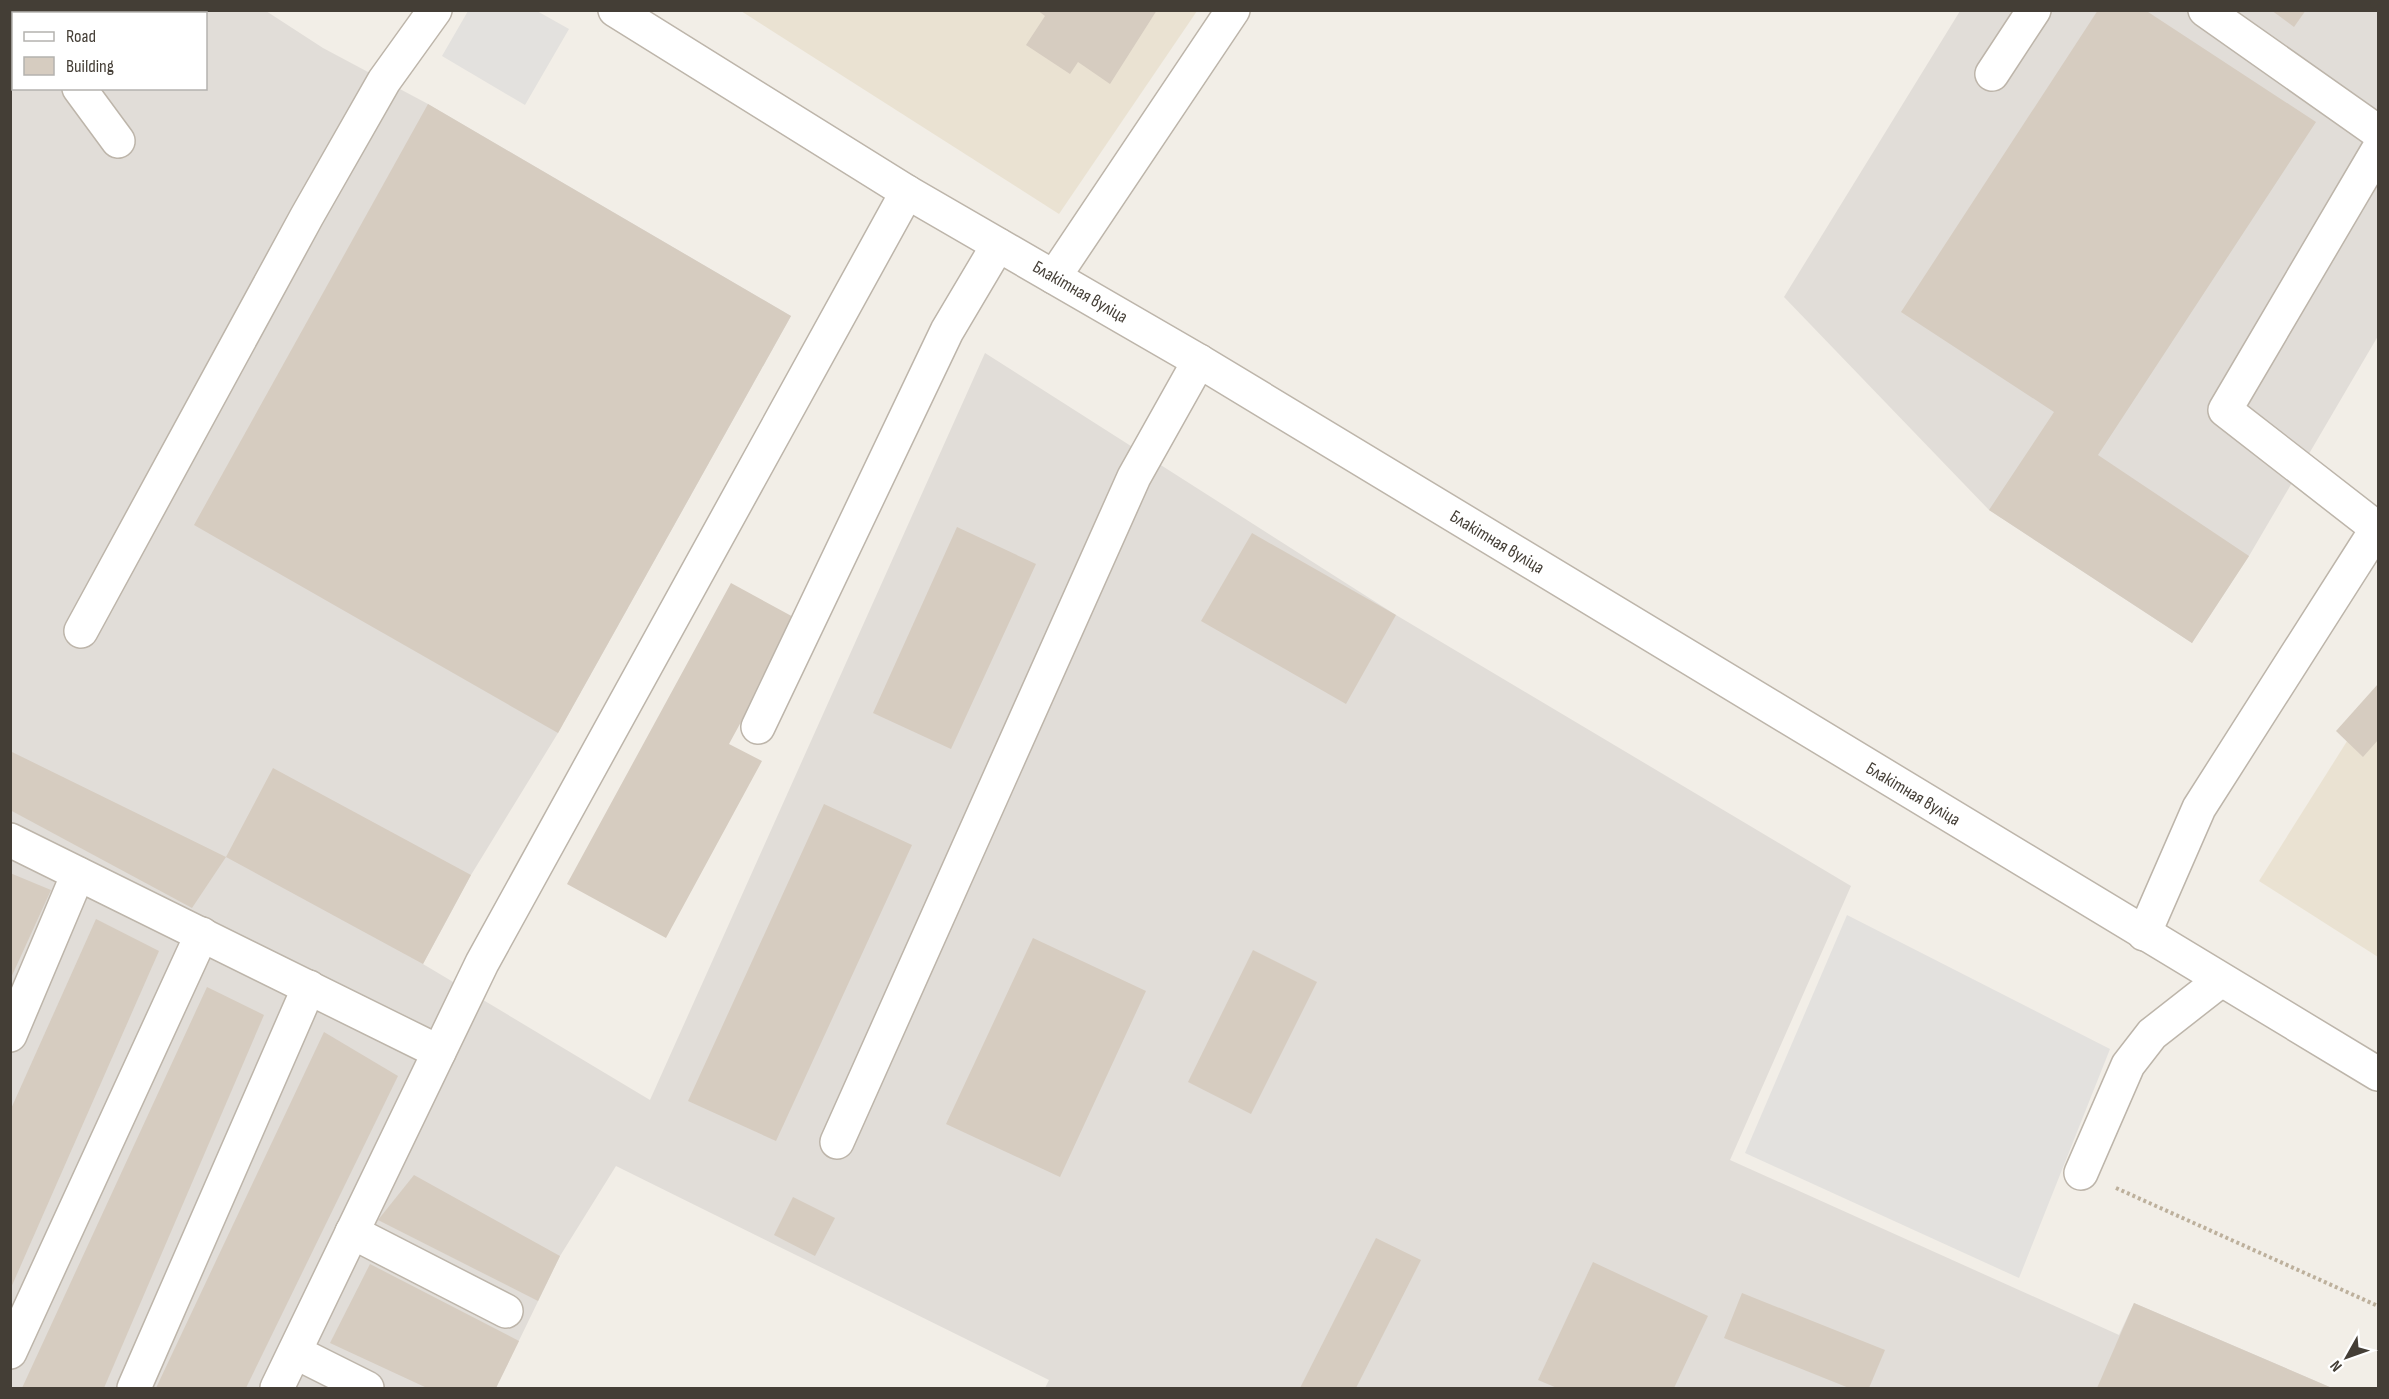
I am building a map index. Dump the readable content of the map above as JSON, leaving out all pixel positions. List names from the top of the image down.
{
  "streets": {
    "street": ["Блакітная вуліца"]
  },
  "legend": ["Road", "Building"],
  "north": "bottom left"
}
